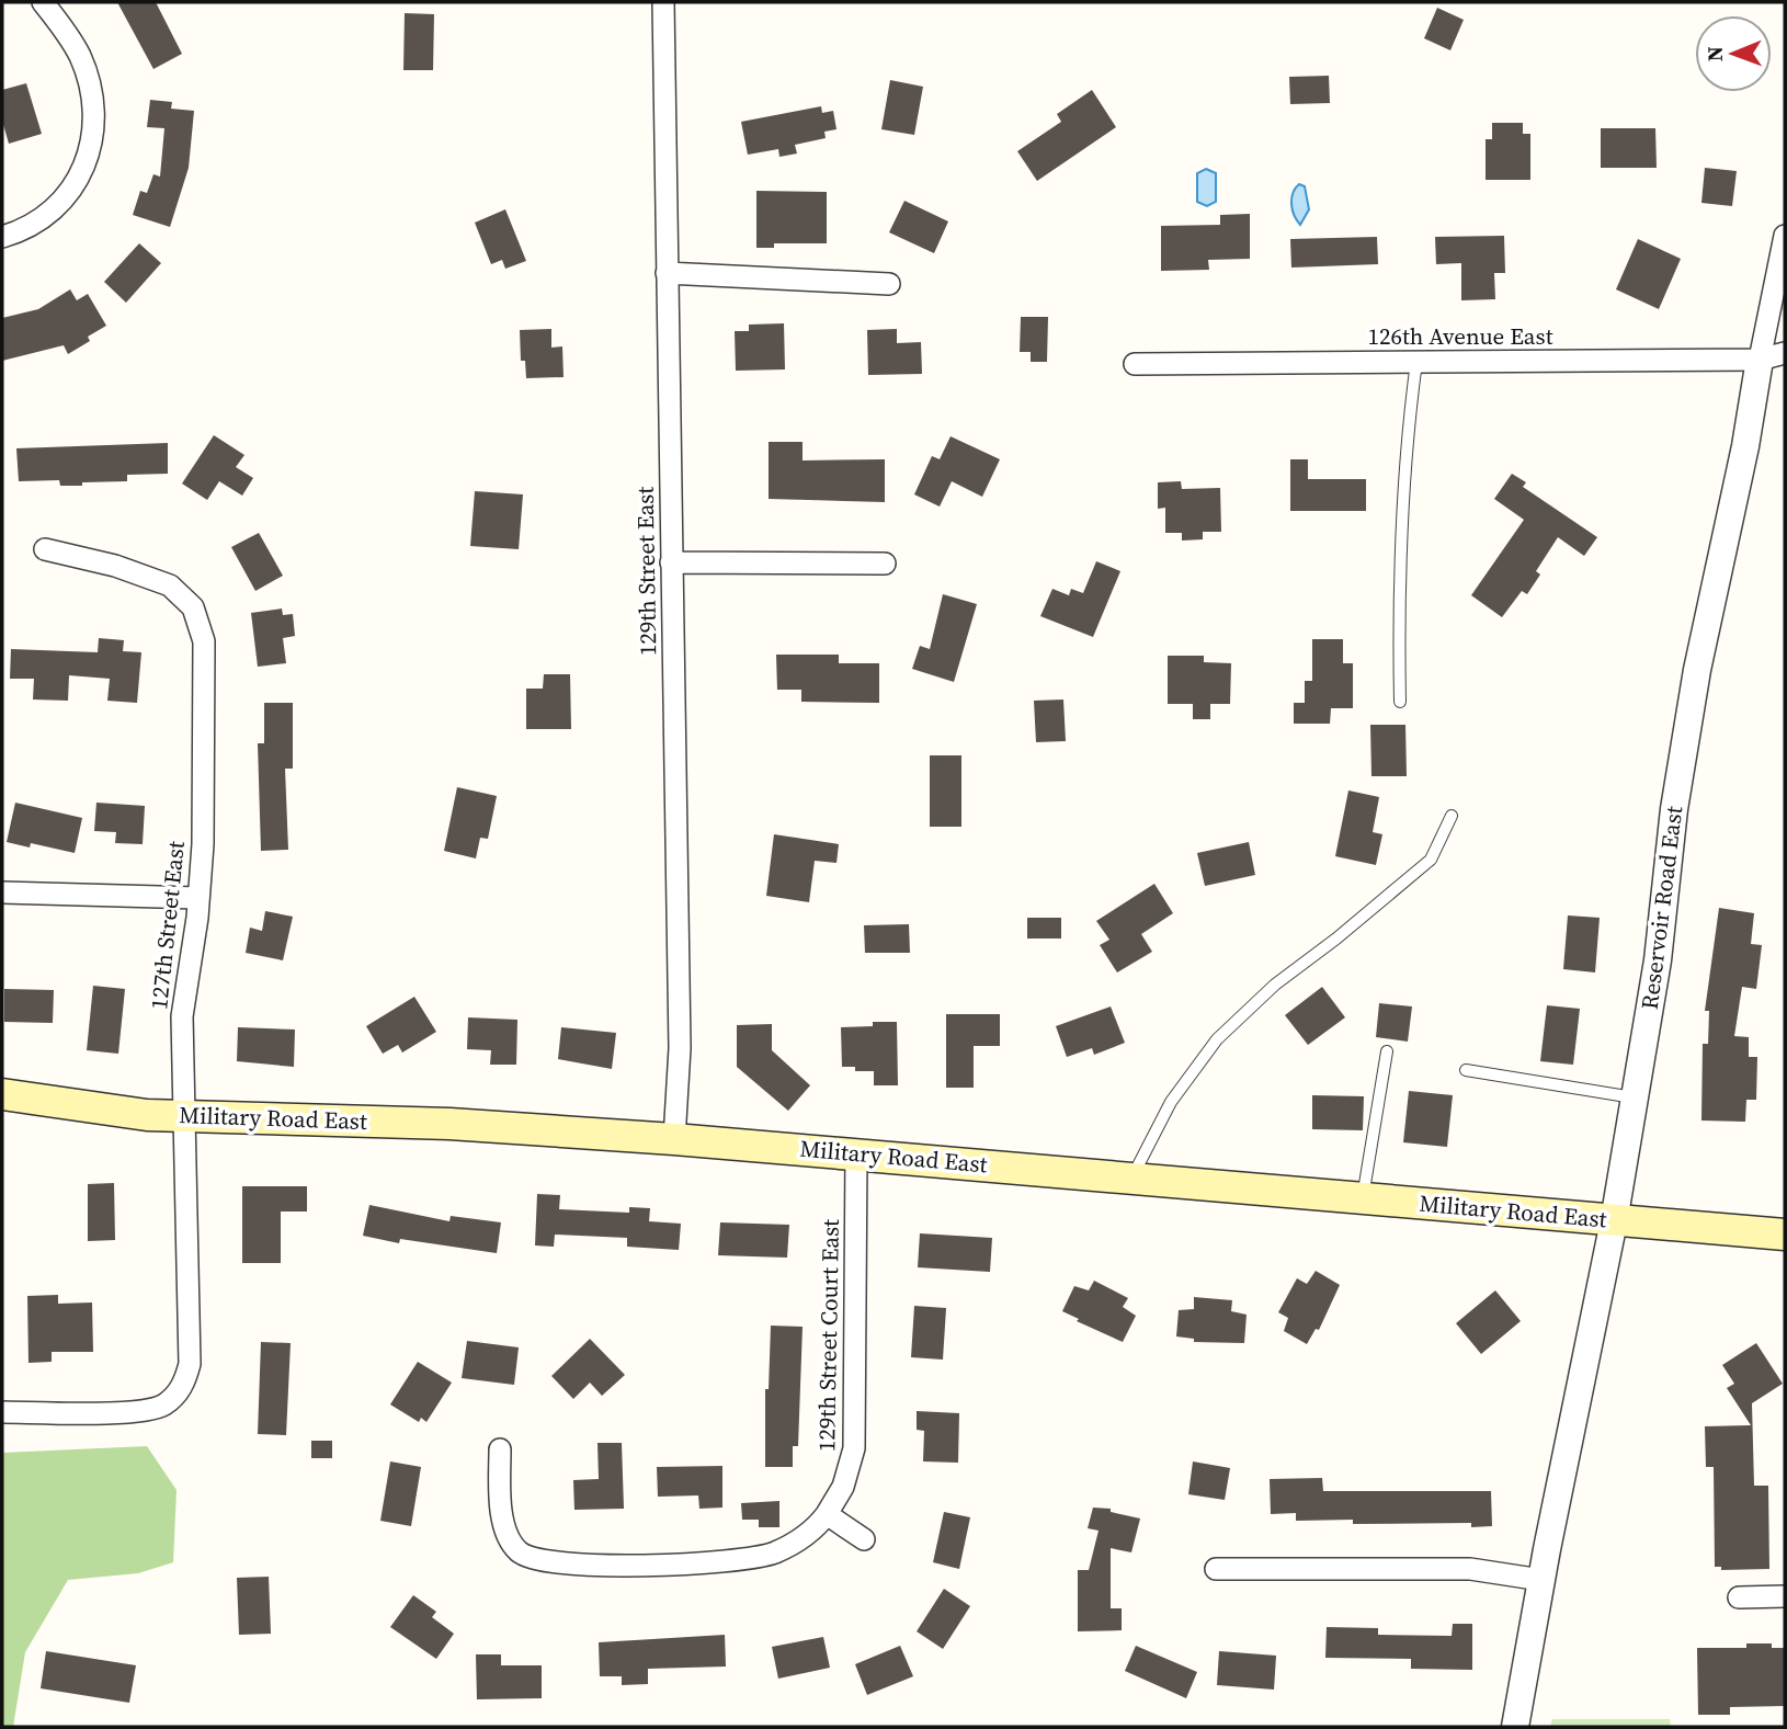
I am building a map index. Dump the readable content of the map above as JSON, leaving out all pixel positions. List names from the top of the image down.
{
  "streets": {
    "main road": ["Military Road East"],
    "street": [
      "126th Avenue East",
      "129th Street East",
      "Reservoir Road East",
      "127th Street East",
      "129th Street Court East"
    ]
  },
  "crossings": [
    ["126th Avenue East", "Reservoir Road East"],
    ["129th Street East", "Military Road East"],
    ["Reservoir Road East", "Military Road East"],
    ["127th Street East", "Military Road East"],
    ["Military Road East", "129th Street Court East"]
  ],
  "north": "left"
}
